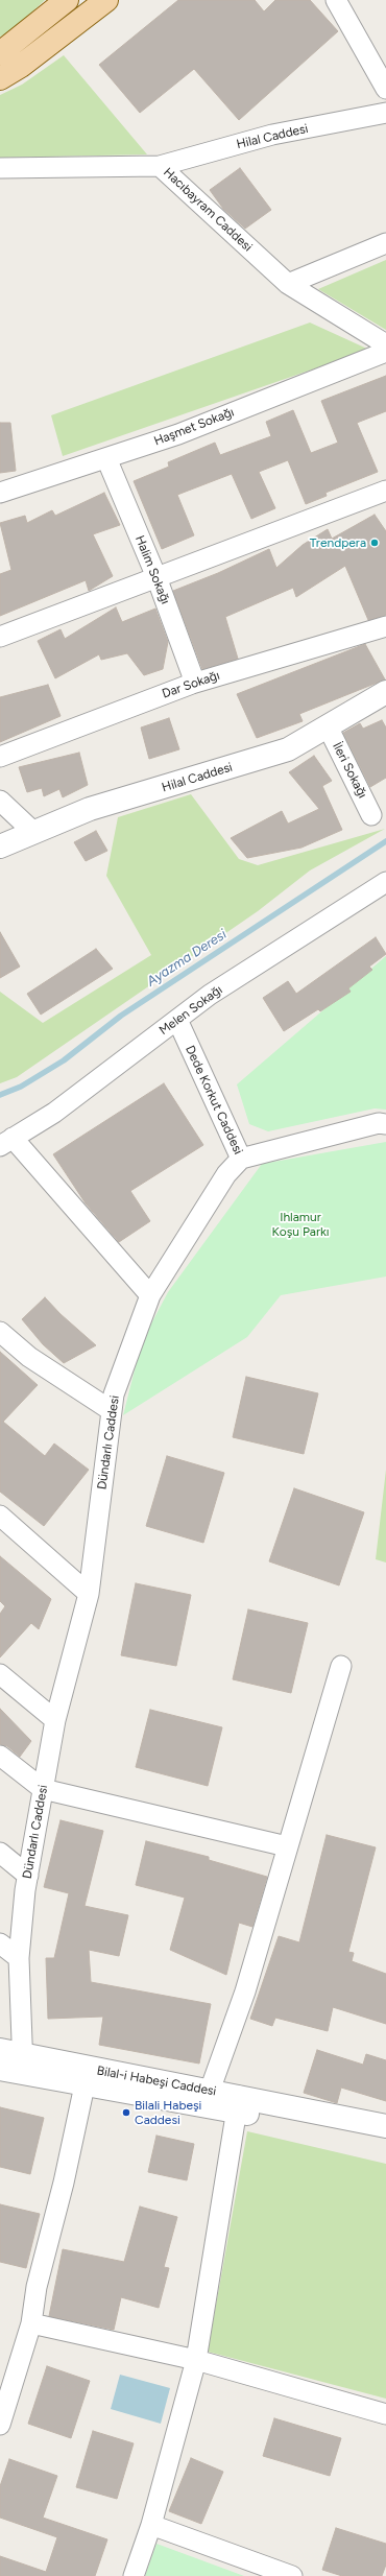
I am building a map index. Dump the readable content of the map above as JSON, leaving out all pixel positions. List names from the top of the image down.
{
  "streets": {
    "street": [
      "Hilal Caddesi",
      "Hacıbayram Caddesi",
      "Haşmet Sokağı",
      "Halim Sokağı",
      "Dar Sokağı",
      "İleri Sokağı",
      "Melen Sokağı",
      "Dede Korkut Caddesi",
      "Dündarlı Caddesi",
      "Bilal-i Habeşi Caddesi"
    ]
  },
  "crossings": [
    ["Hilal Caddesi", "Hacıbayram Caddesi"],
    ["Hilal Caddesi", "İleri Sokağı"],
    ["Haşmet Sokağı", "Halim Sokağı"],
    ["Halim Sokağı", "Dar Sokağı"],
    ["Melen Sokağı", "Dede Korkut Caddesi"],
    ["Dede Korkut Caddesi", "Dündarlı Caddesi"],
    ["Dündarlı Caddesi", "Bilal-i Habeşi Caddesi"]
  ],
  "water": ["Ayazma Deresi"],
  "parks": ["Ihlamur Koşu Parkı"],
  "places": ["Trendpera", "Bilali Habeşi Caddesi"]
}
